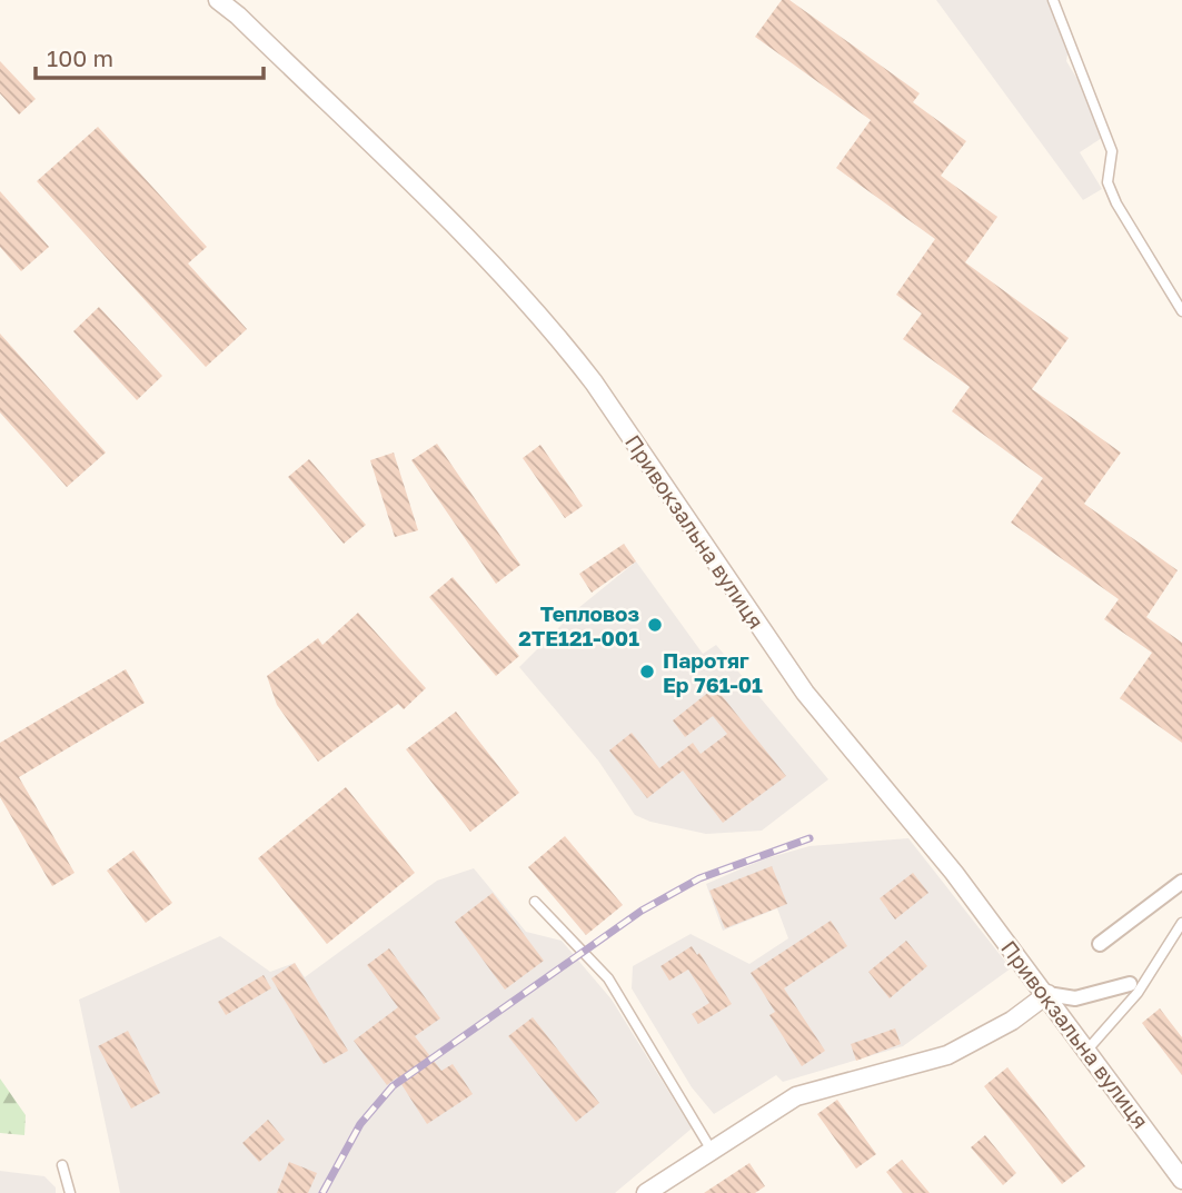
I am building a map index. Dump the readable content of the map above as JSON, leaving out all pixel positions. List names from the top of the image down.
{
  "streets": {
    "street": ["Привокзальна вулиця"]
  },
  "places": ["Тепловоз 2ТЕ121-001", "Паротяг Ер 761-01"],
  "scale_bar": "100 m"
}
